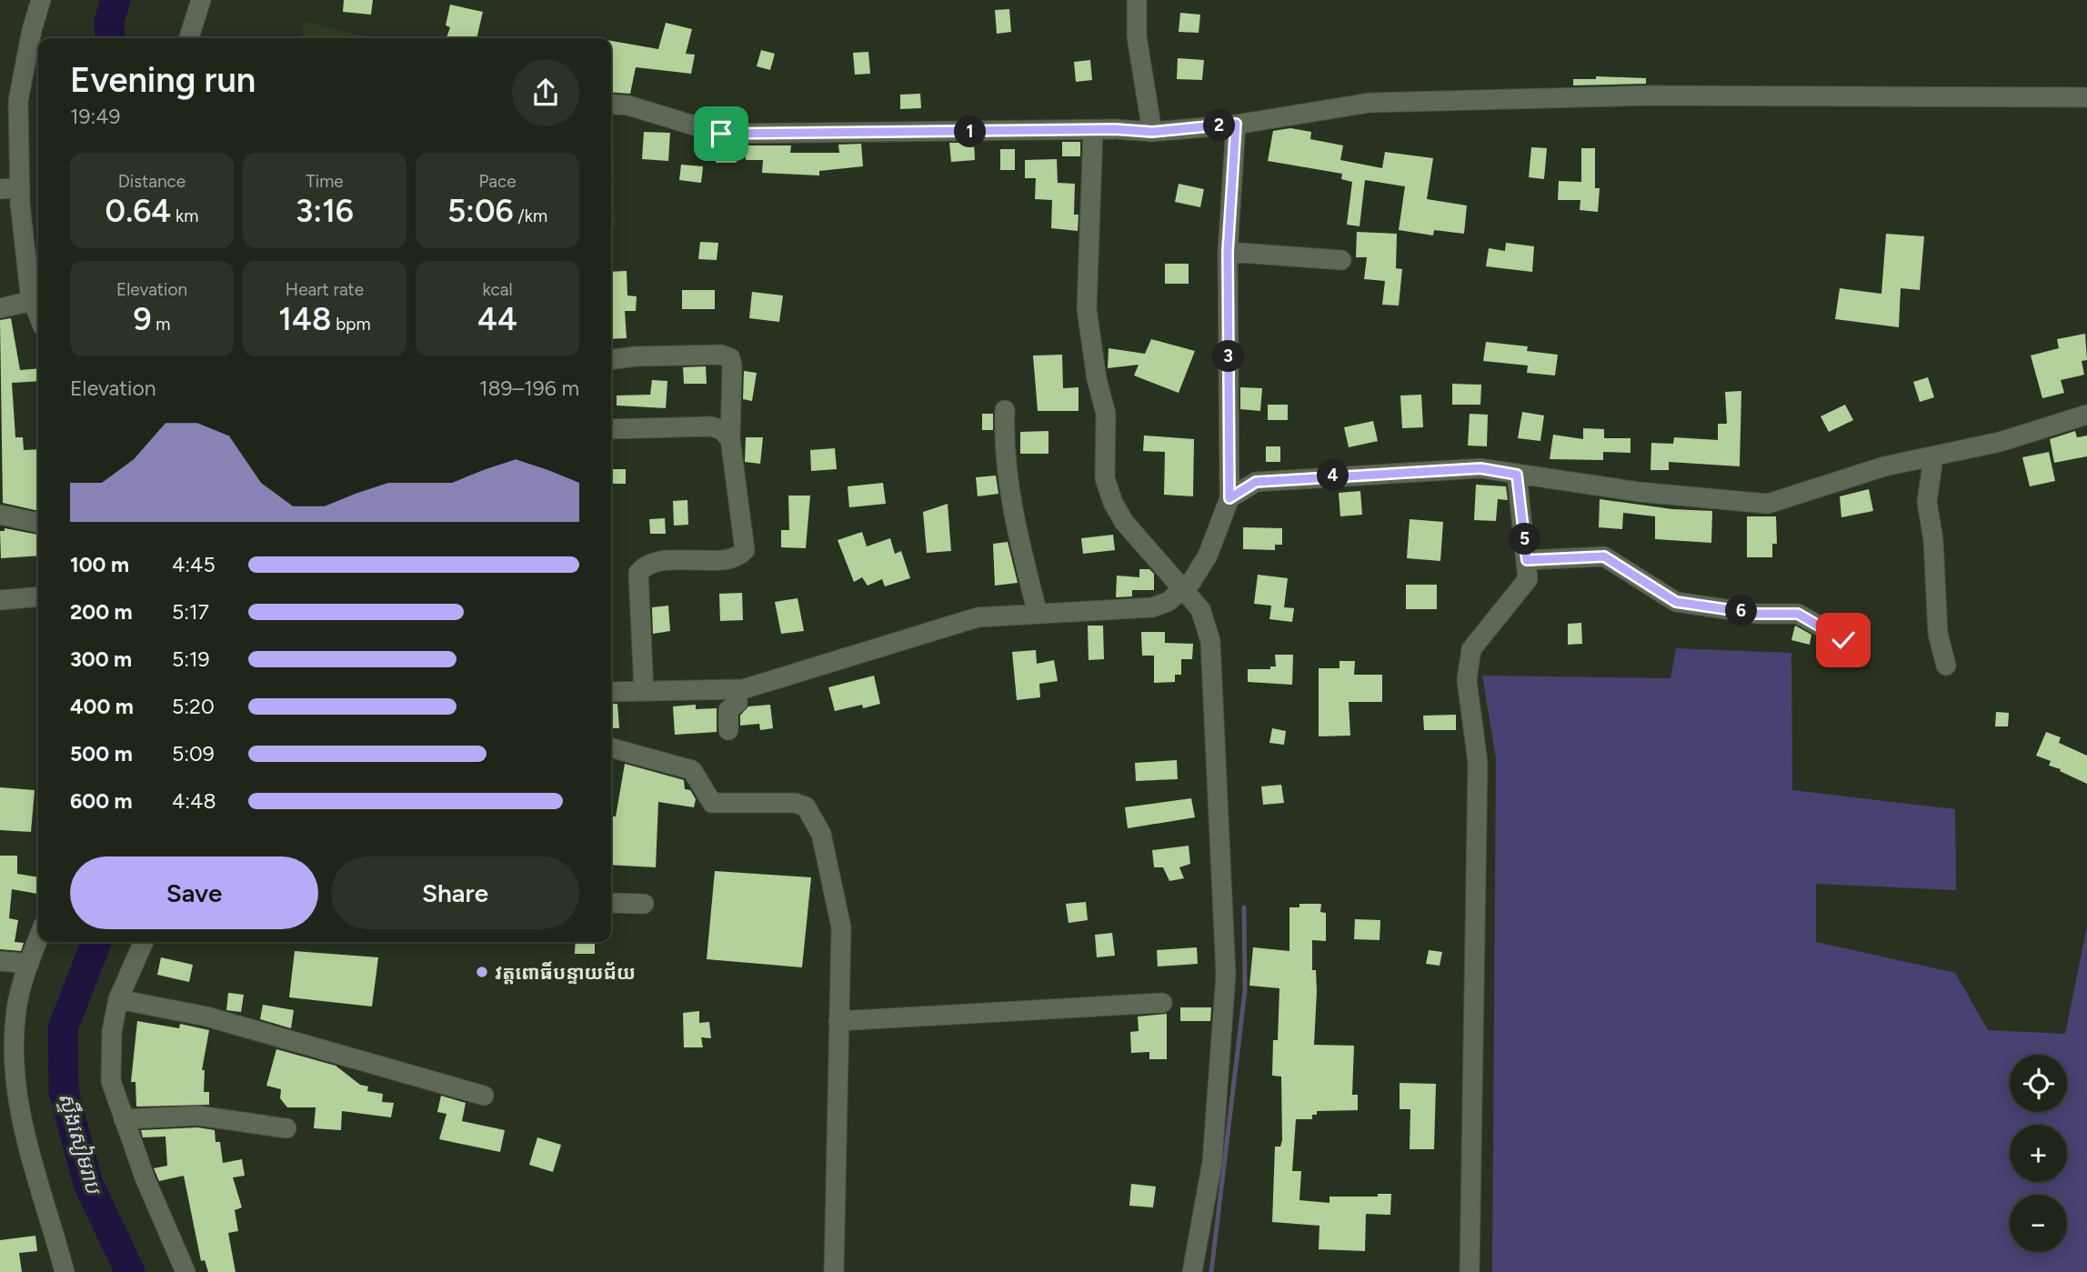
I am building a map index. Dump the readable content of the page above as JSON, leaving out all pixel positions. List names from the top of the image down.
{
  "water": ["ស្ទឹងសៀមរាប"],
  "places": ["វត្តពោធិ៍បន្ទាយជ័យ"],
  "page": {
    "heading": ["Evening run", "19:49"],
    "pins": [
      "2",
      "1",
      "3",
      "4",
      "5",
      "6"
    ],
    "stats": [
      ["Distance", "0.64 km"],
      ["Time", "3:16"],
      ["Pace", "5:06 /km"],
      ["Elevation", "9 m"],
      ["Heart rate", "148 bpm"],
      ["kcal", "44"]
    ],
    "chart": ["Elevation", "189–196 m"],
    "list": [
      {
        "name": "100 m",
        "note": "4:45"
      },
      {
        "name": "200 m",
        "note": "5:17"
      },
      {
        "name": "300 m",
        "note": "5:19"
      },
      {
        "name": "400 m",
        "note": "5:20"
      },
      {
        "name": "500 m",
        "note": "5:09"
      },
      {
        "name": "600 m",
        "note": "4:48"
      }
    ],
    "buttons": ["Save", "Share"],
    "map_buttons": ["+", "−"]
  }
}
